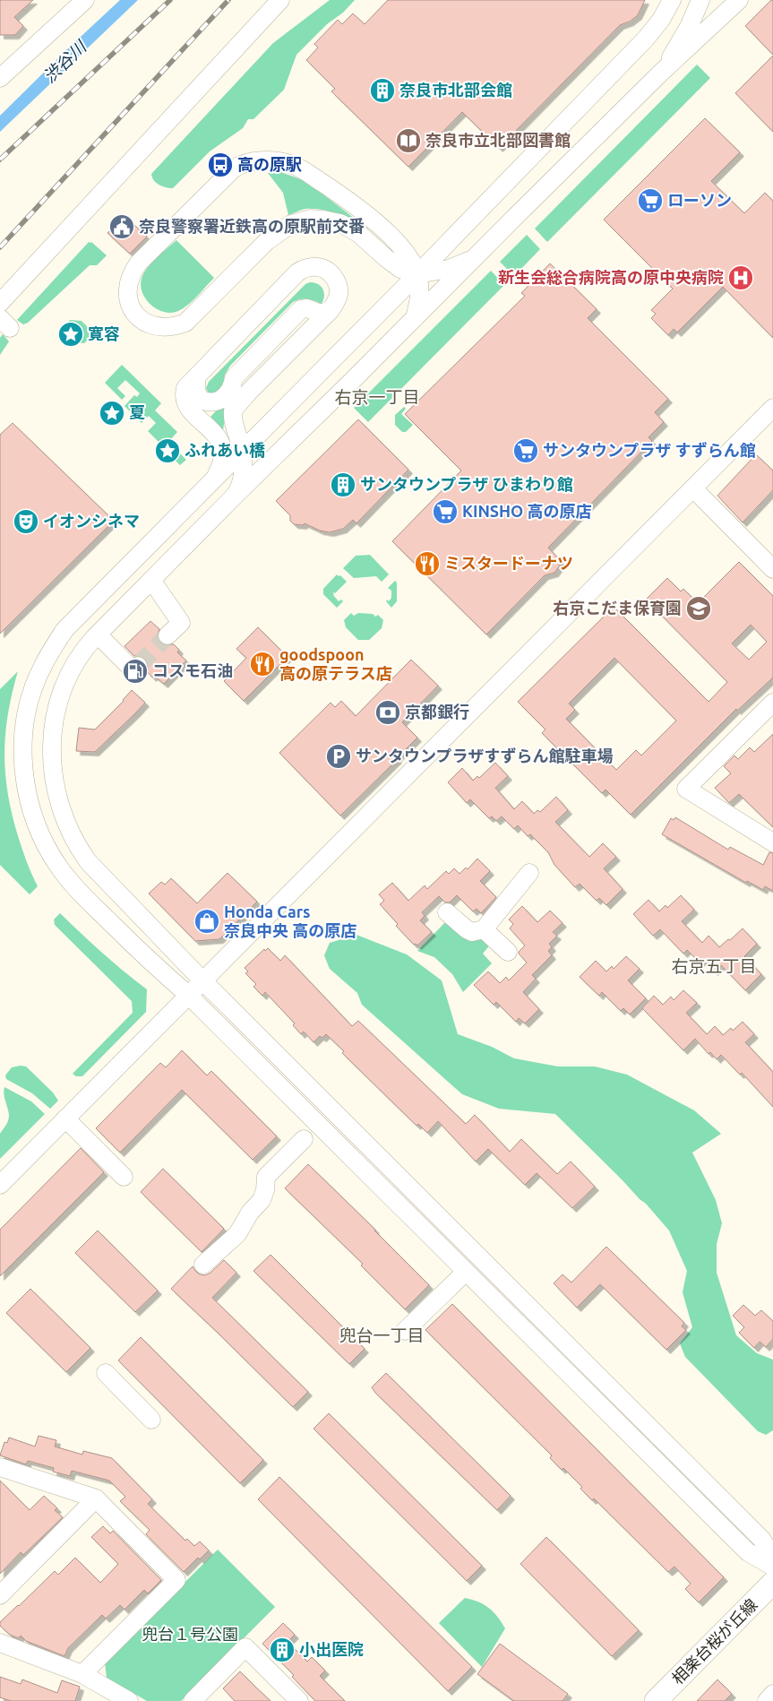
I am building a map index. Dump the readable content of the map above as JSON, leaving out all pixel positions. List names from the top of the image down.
{
  "streets": {
    "main road": ["相楽台桜が丘線"]
  },
  "districts": ["右京一丁目", "右京五丁目", "兜台一丁目"],
  "water": ["渋谷川"],
  "parks": ["兜台１号公園"],
  "places": {
    "building": ["奈良市北部会館", "サンタウンプラザ ひまわり館", "小出医院"],
    "library": ["奈良市立北部図書館"],
    "bus stop": ["高の原駅"],
    "supermarket": ["ローソン", "サンタウンプラザ すずらん館", "KINSHO 高の原店"],
    "public building": ["奈良警察署近鉄高の原駅前交番"],
    "hospital": ["新生会総合病院高の原中央病院"],
    "place": ["寛容", "夏", "ふれあい橋"],
    "theatre": ["イオンシネマ"],
    "restaurant": ["ミスタードーナツ", "goodspoon 高の原テラス店"],
    "school or university": ["右京こだま保育園"],
    "fuel station": ["コスモ石油"],
    "bank": ["京都銀行"],
    "parking": ["サンタウンプラザすずらん館駐車場"],
    "shop": ["Honda Cars 奈良中央 高の原店"]
  }
}
